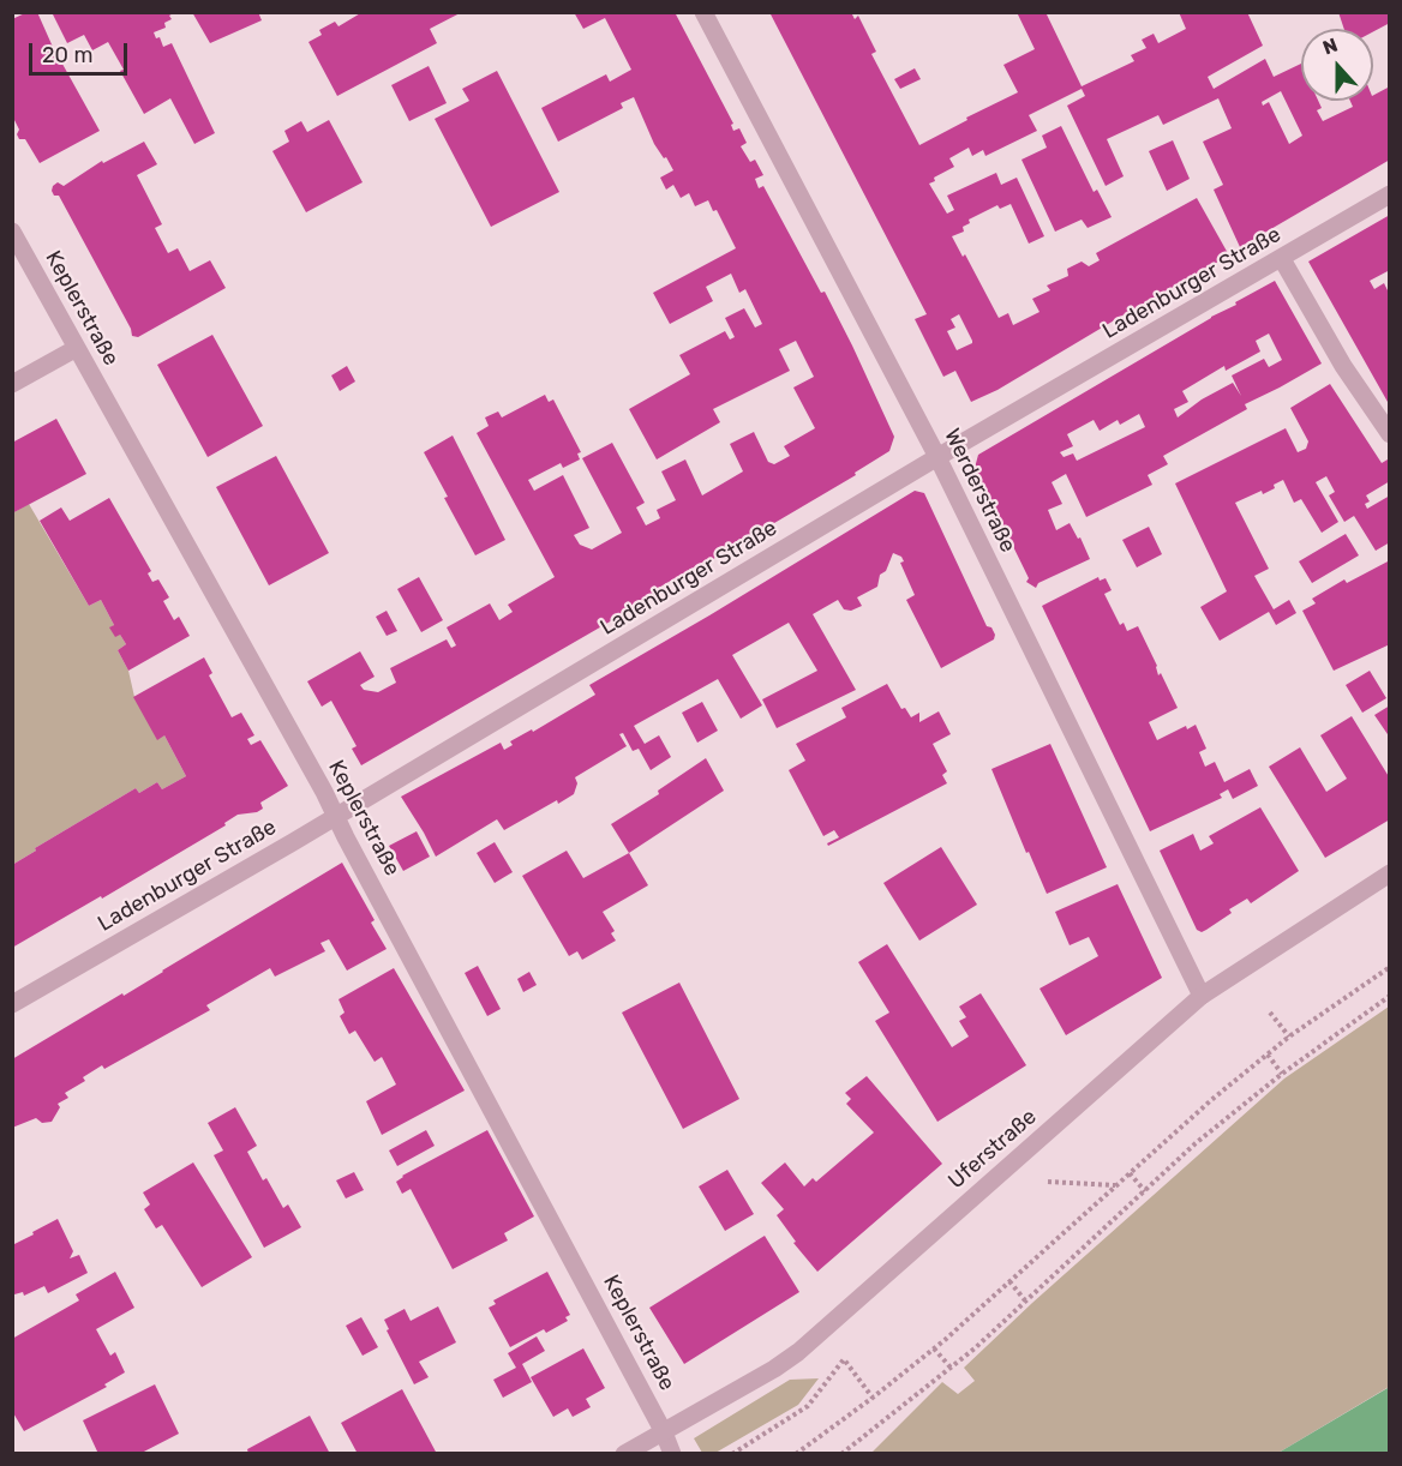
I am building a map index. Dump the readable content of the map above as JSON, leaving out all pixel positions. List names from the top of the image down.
{
  "streets": {
    "street": [
      "Ladenburger Straße",
      "Keplerstraße",
      "Werderstraße",
      "Uferstraße"
    ]
  },
  "crossings": [
    ["Ladenburger Straße", "Keplerstraße"],
    ["Ladenburger Straße", "Werderstraße"],
    ["Keplerstraße", "Uferstraße"],
    ["Werderstraße", "Uferstraße"]
  ],
  "scale_bar": "20 m",
  "north": "top"
}
